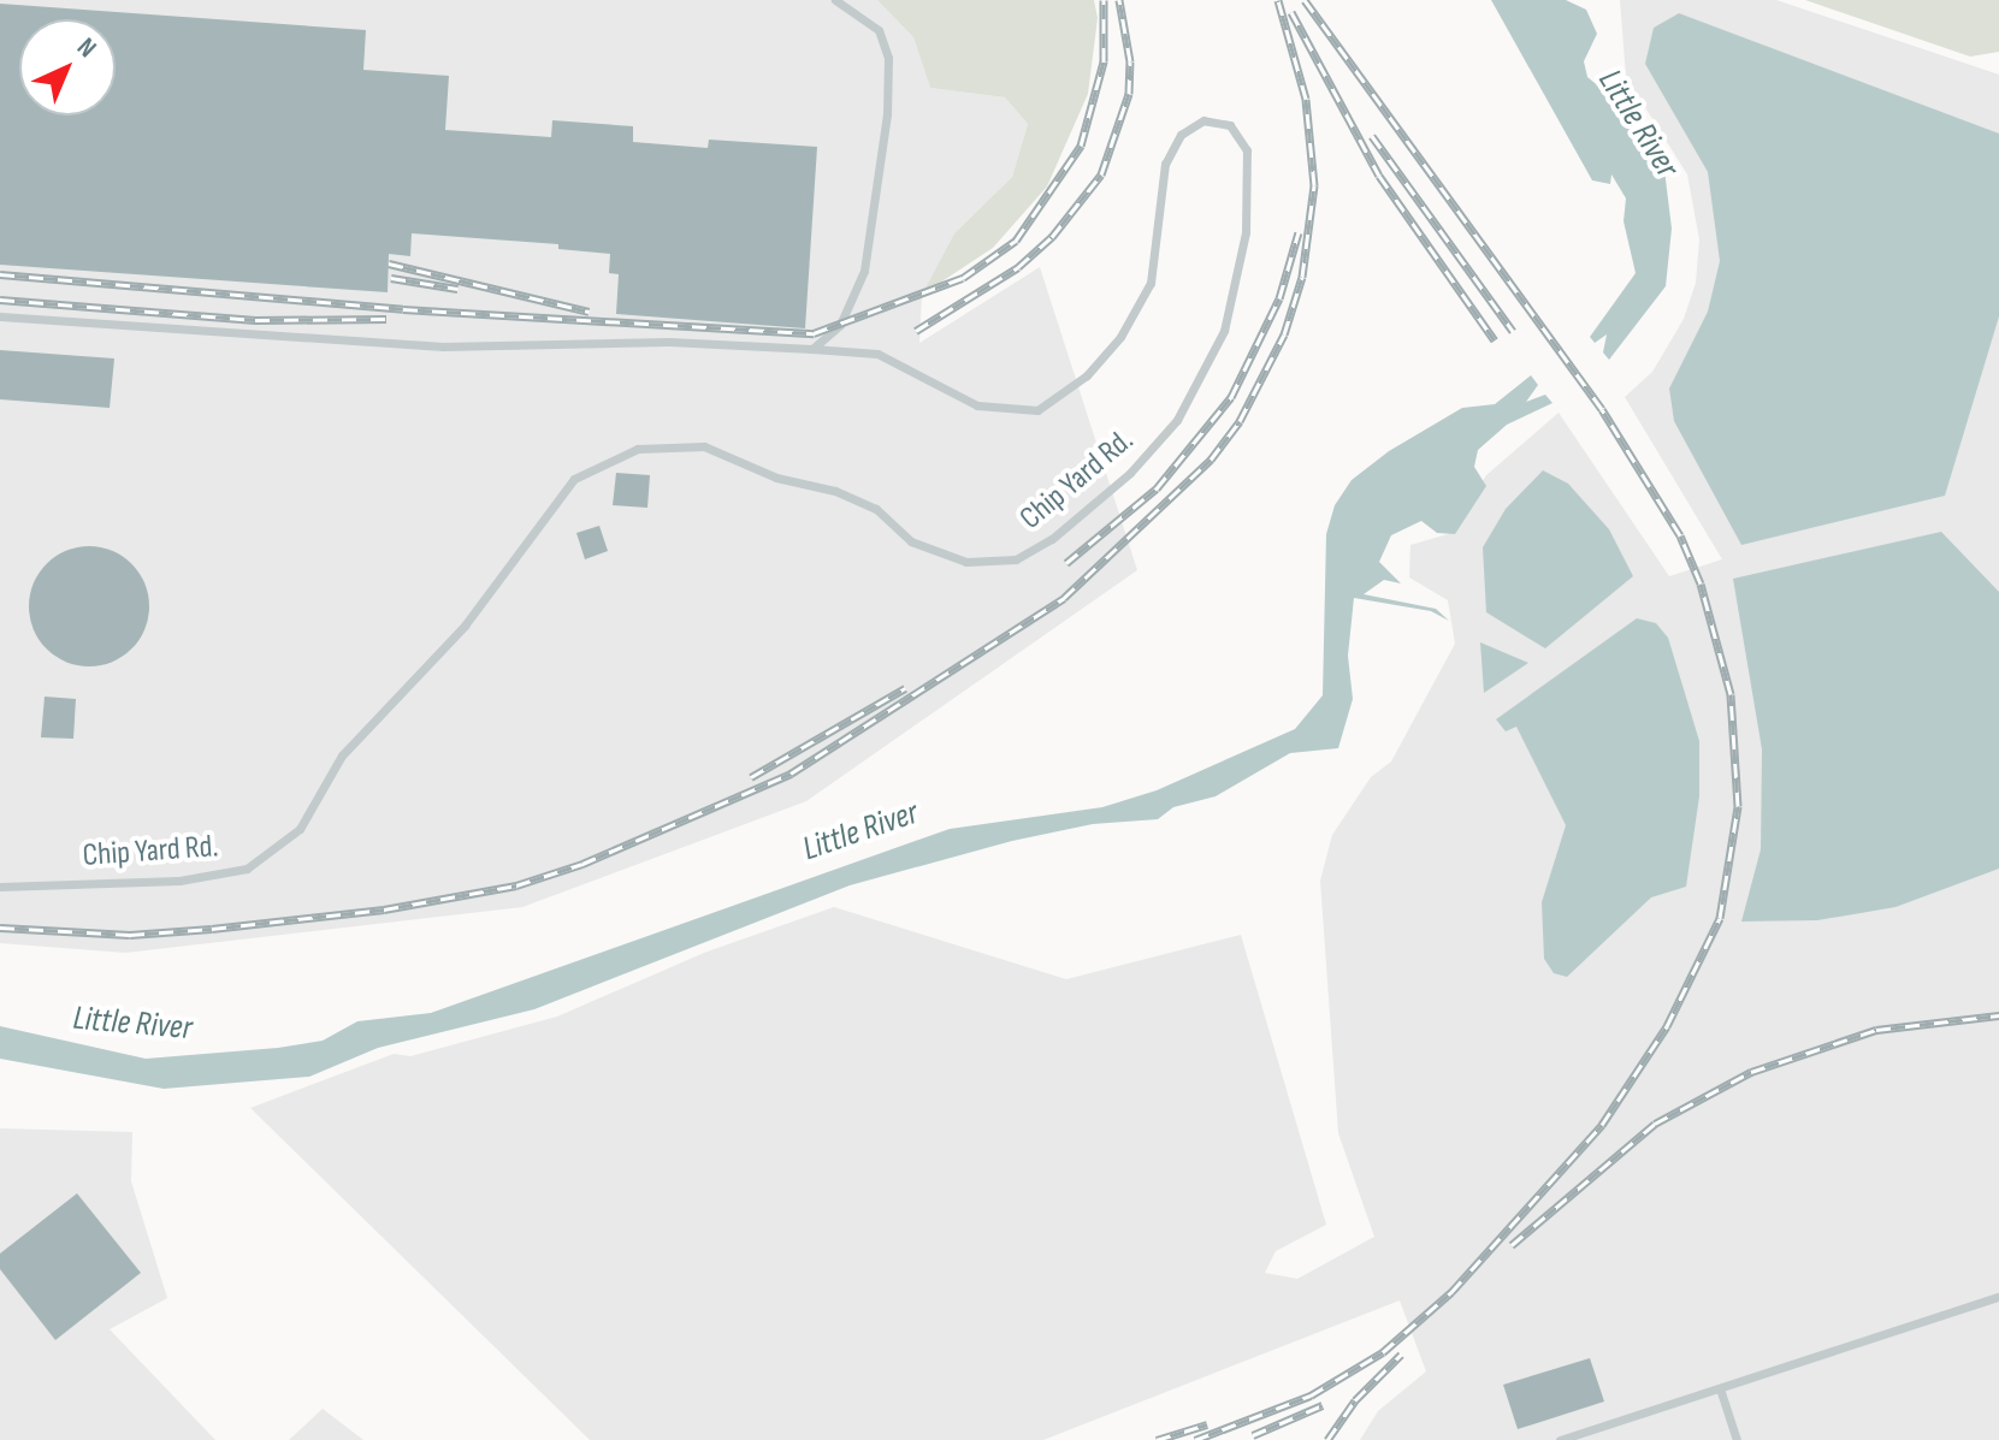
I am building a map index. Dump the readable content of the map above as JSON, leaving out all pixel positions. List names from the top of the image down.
{
  "streets": {
    "lane": ["Chip Yard Rd."]
  },
  "water": ["Little River"],
  "north": "top right"
}
